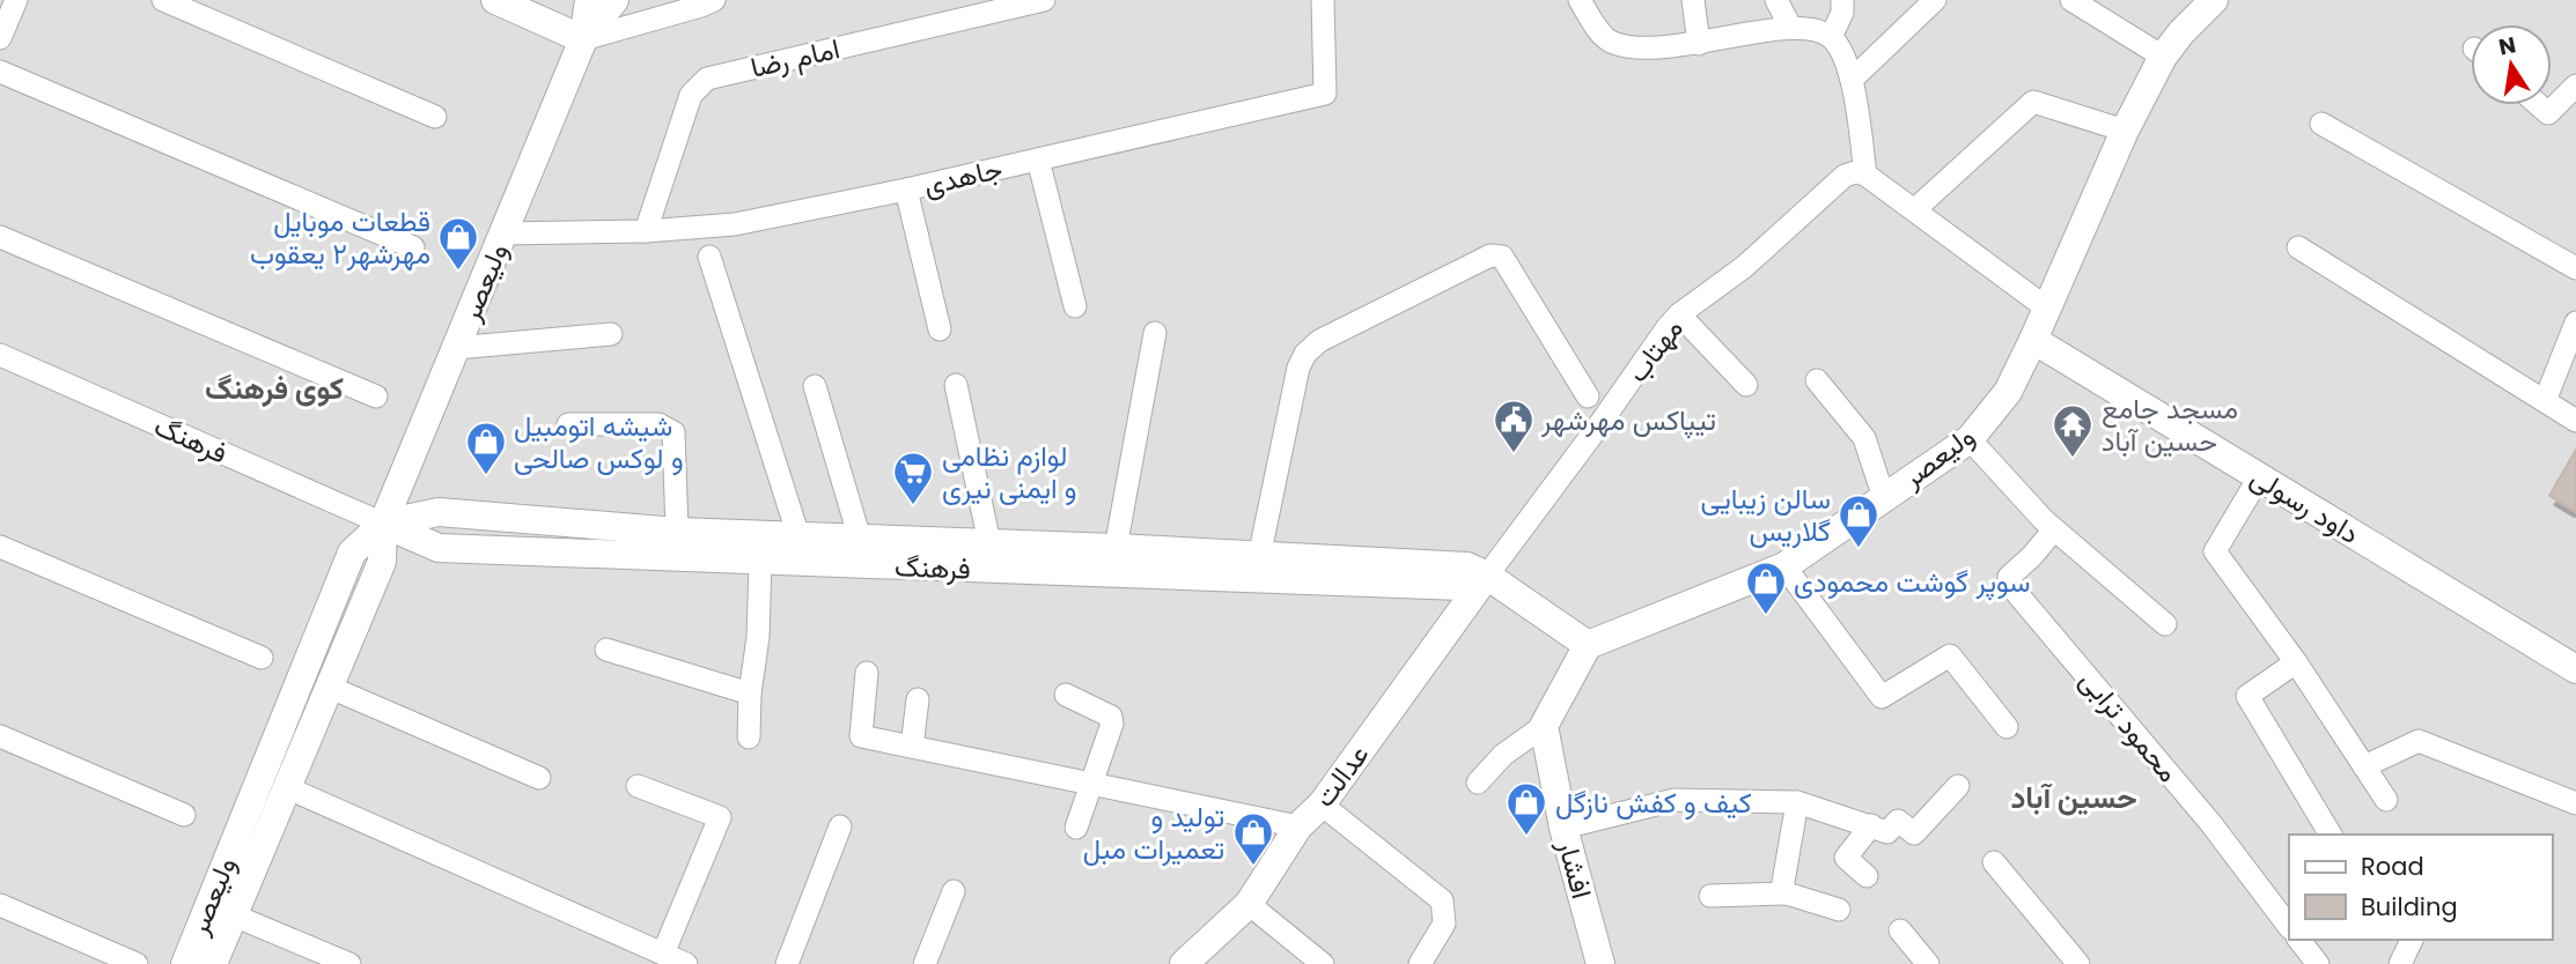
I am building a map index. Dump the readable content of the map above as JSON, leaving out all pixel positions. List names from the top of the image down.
{
  "streets": {
    "street": [
      "امام رضا",
      "جاهدی",
      "ولیعصر",
      "مهتاب",
      "فرهنگ",
      "داود رسولی",
      "محمود ترابی",
      "عدالت",
      "افشار"
    ]
  },
  "crossings": [
    ["امام رضا", "جاهدی"],
    ["جاهدی", "ولیعصر"],
    ["ولیعصر", "فرهنگ"],
    ["ولیعصر", "داود رسولی"],
    ["مهتاب", "فرهنگ"],
    ["مهتاب", "عدالت"],
    ["فرهنگ", "عدالت"]
  ],
  "districts": ["کوی فرهنگ", "حسین آباد"],
  "places": {
    "shop": [
      "قطعات موبایل مهرشهر۲ یعقوب",
      "شیشه اتومبیل و لوکس صالحی",
      "سالن زیبایی گلاریس",
      "سوپر گوشت محمودی",
      "کیف و کفش نازگل",
      "تولید و تعمیرات مبل"
    ],
    "public building": ["تیپاکس مهرشهر"],
    "temple": ["مسجد جامع حسین آباد"],
    "supermarket": ["لوازم نظامی و ایمنی نیری"]
  },
  "legend": ["Road", "Building"],
  "north": "top"
}
